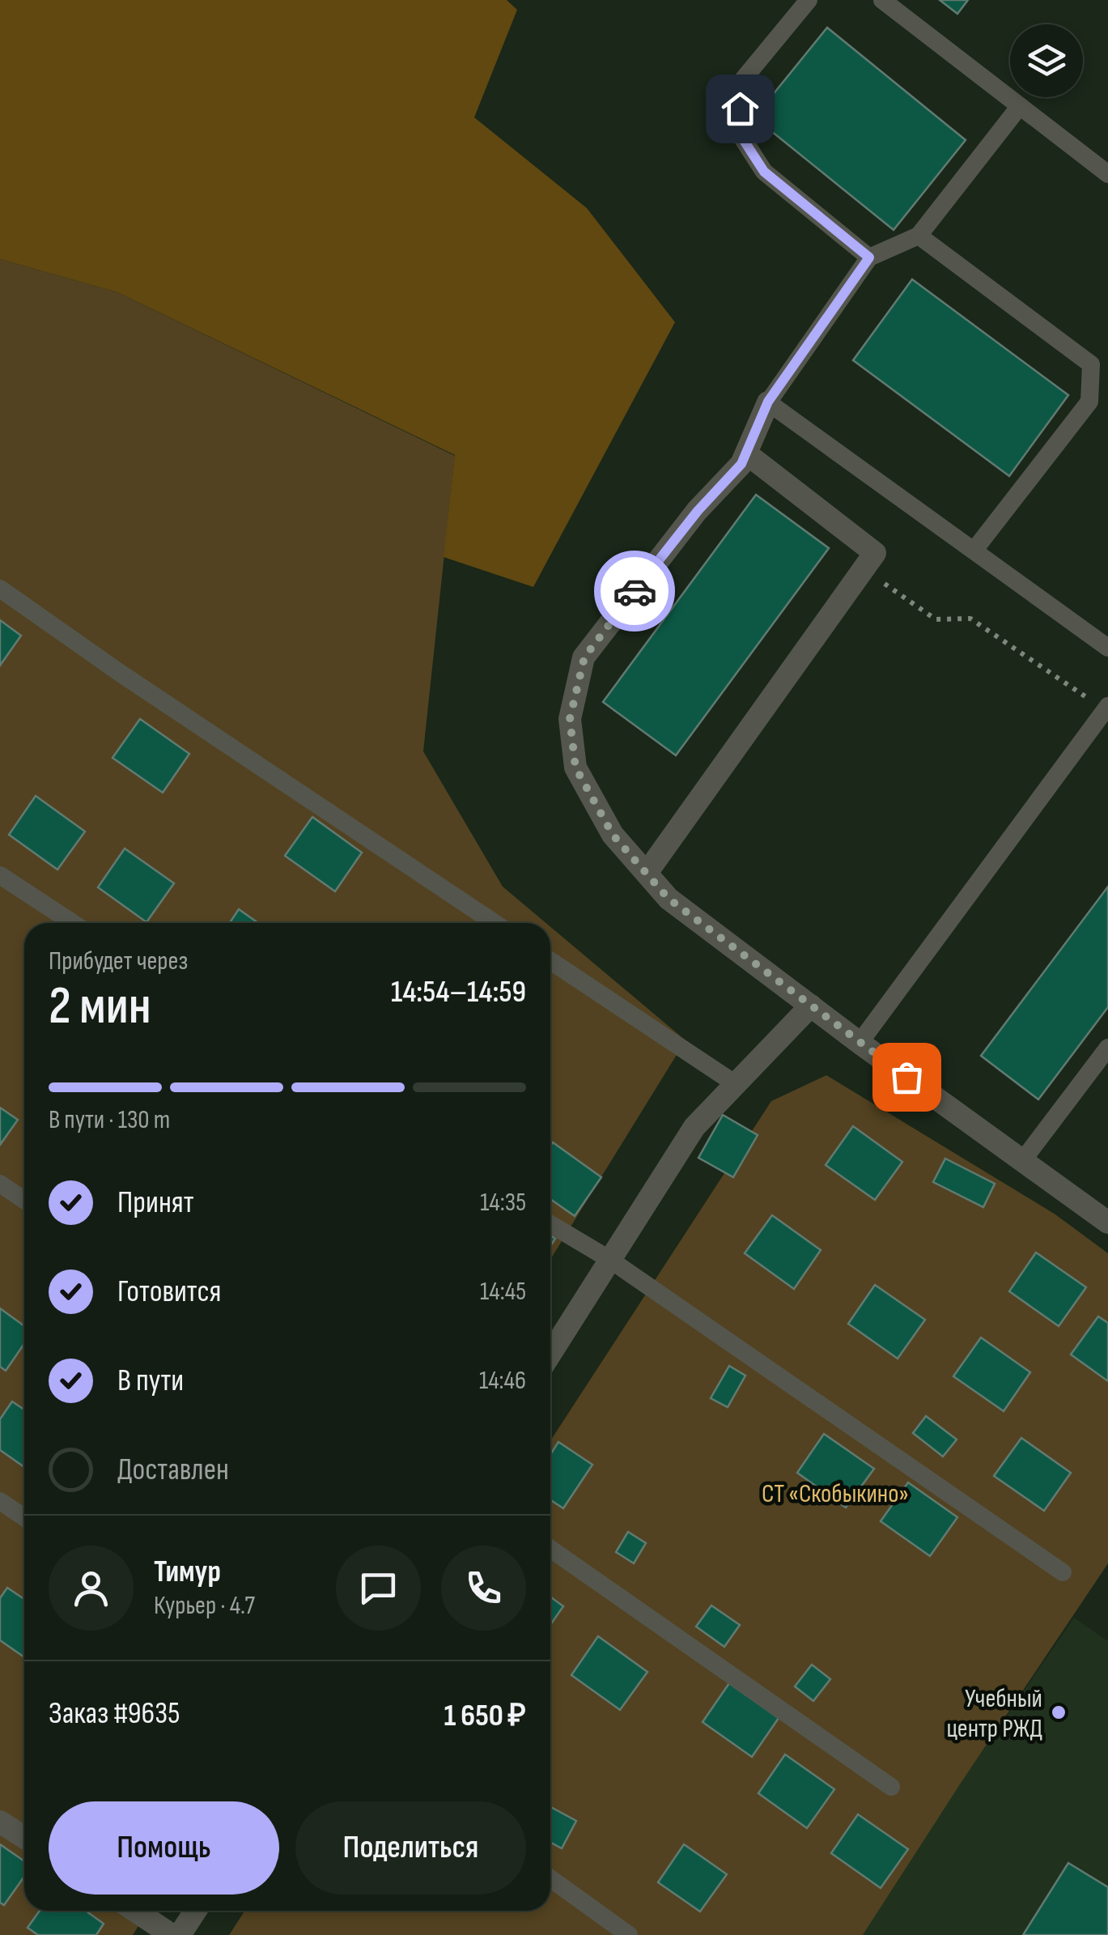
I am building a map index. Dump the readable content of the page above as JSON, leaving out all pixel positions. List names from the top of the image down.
{
  "parks": ["СТ «Скобыкино»"],
  "places": ["Учебный центр РЖД"],
  "page": {
    "heading": ["2 мин", "Прибудет через", "14:54–14:59"],
    "panel": [
      "Тимур",
      "Курьер · 4.7",
      "Заказ #9635",
      "1 650 ₽"
    ],
    "bar": "В пути · 130 m",
    "list": [
      ["Принят", "14:35"],
      ["Готовится", "14:45"],
      ["В пути", "14:46"],
      "Доставлен"
    ],
    "buttons": ["Помощь", "Поделиться"]
  }
}
